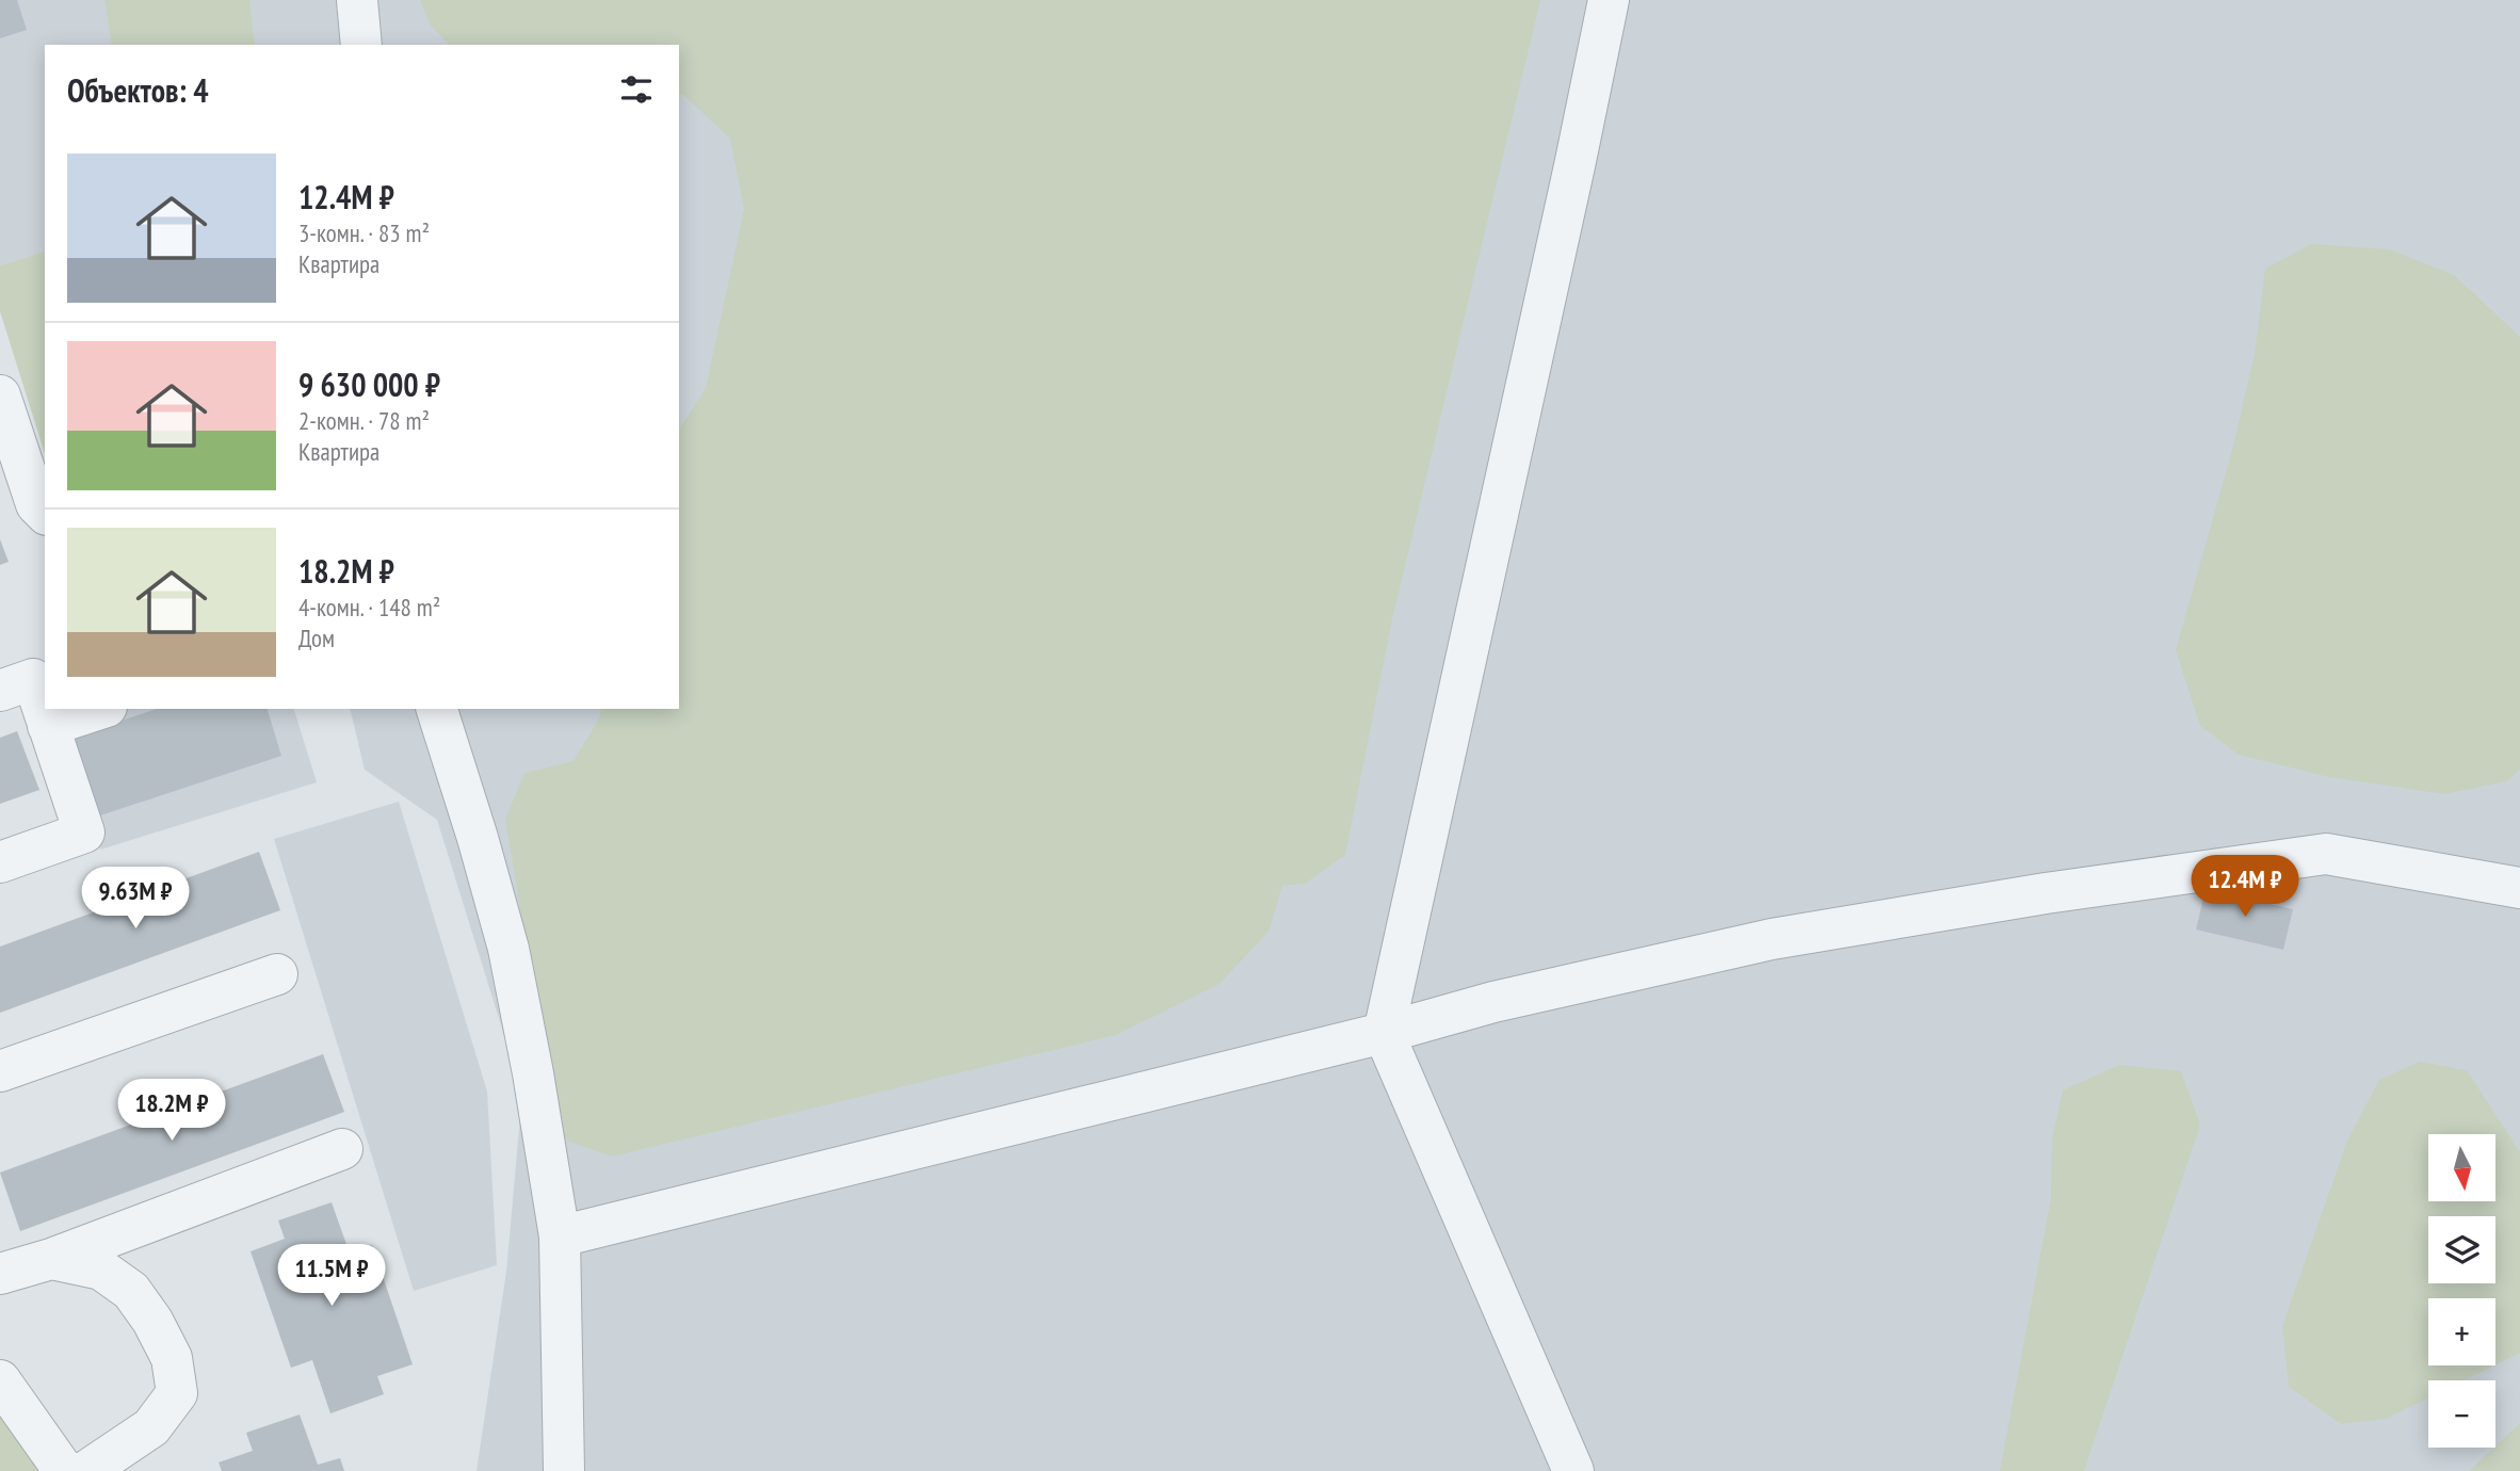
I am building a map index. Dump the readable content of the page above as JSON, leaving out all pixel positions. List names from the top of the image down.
{
  "north": "bottom",
  "page": {
    "heading": "Объектов: 4",
    "list": [
      {
        "name": "12.4M ₽",
        "note": "3-комн. · 83 m² · Квартира"
      },
      {
        "name": "9 630 000 ₽",
        "note": "2-комн. · 78 m² · Квартира"
      },
      {
        "name": "18.2M ₽",
        "note": "4-комн. · 148 m² · Дом"
      }
    ],
    "price": [
      "12.4M ₽",
      "9.63M ₽",
      "18.2M ₽",
      "11.5M ₽"
    ],
    "map_buttons": ["+", "−"]
  }
}
